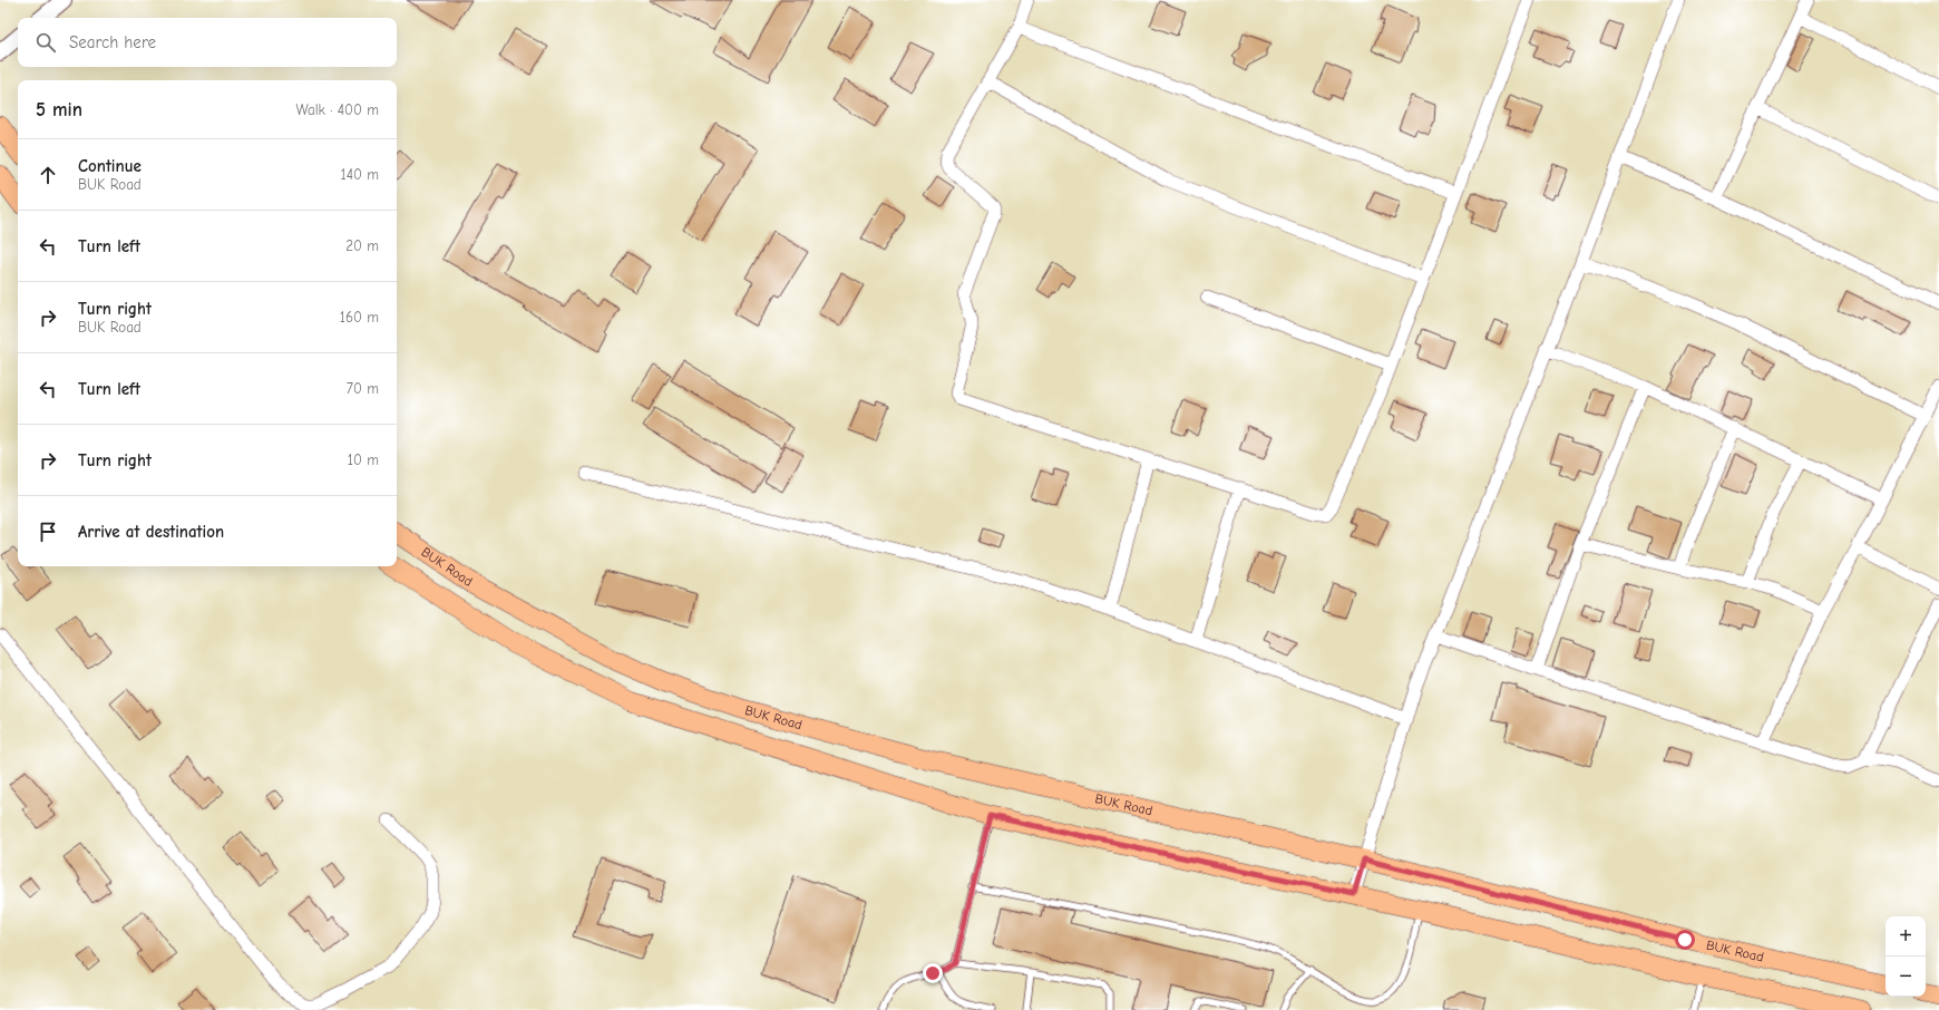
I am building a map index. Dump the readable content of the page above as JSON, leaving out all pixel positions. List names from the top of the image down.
{
  "streets": {
    "main road": ["BUK Road"]
  },
  "page": {
    "search": "Search here",
    "heading": ["5 min", "Walk · 400 m"],
    "list": [
      ["Continue", "BUK Road", "140 m"],
      ["Turn left", "20 m"],
      ["Turn right", "BUK Road", "160 m"],
      ["Turn left", "70 m"],
      ["Turn right", "10 m"],
      "Arrive at destination"
    ],
    "map_buttons": ["+", "−"]
  }
}
